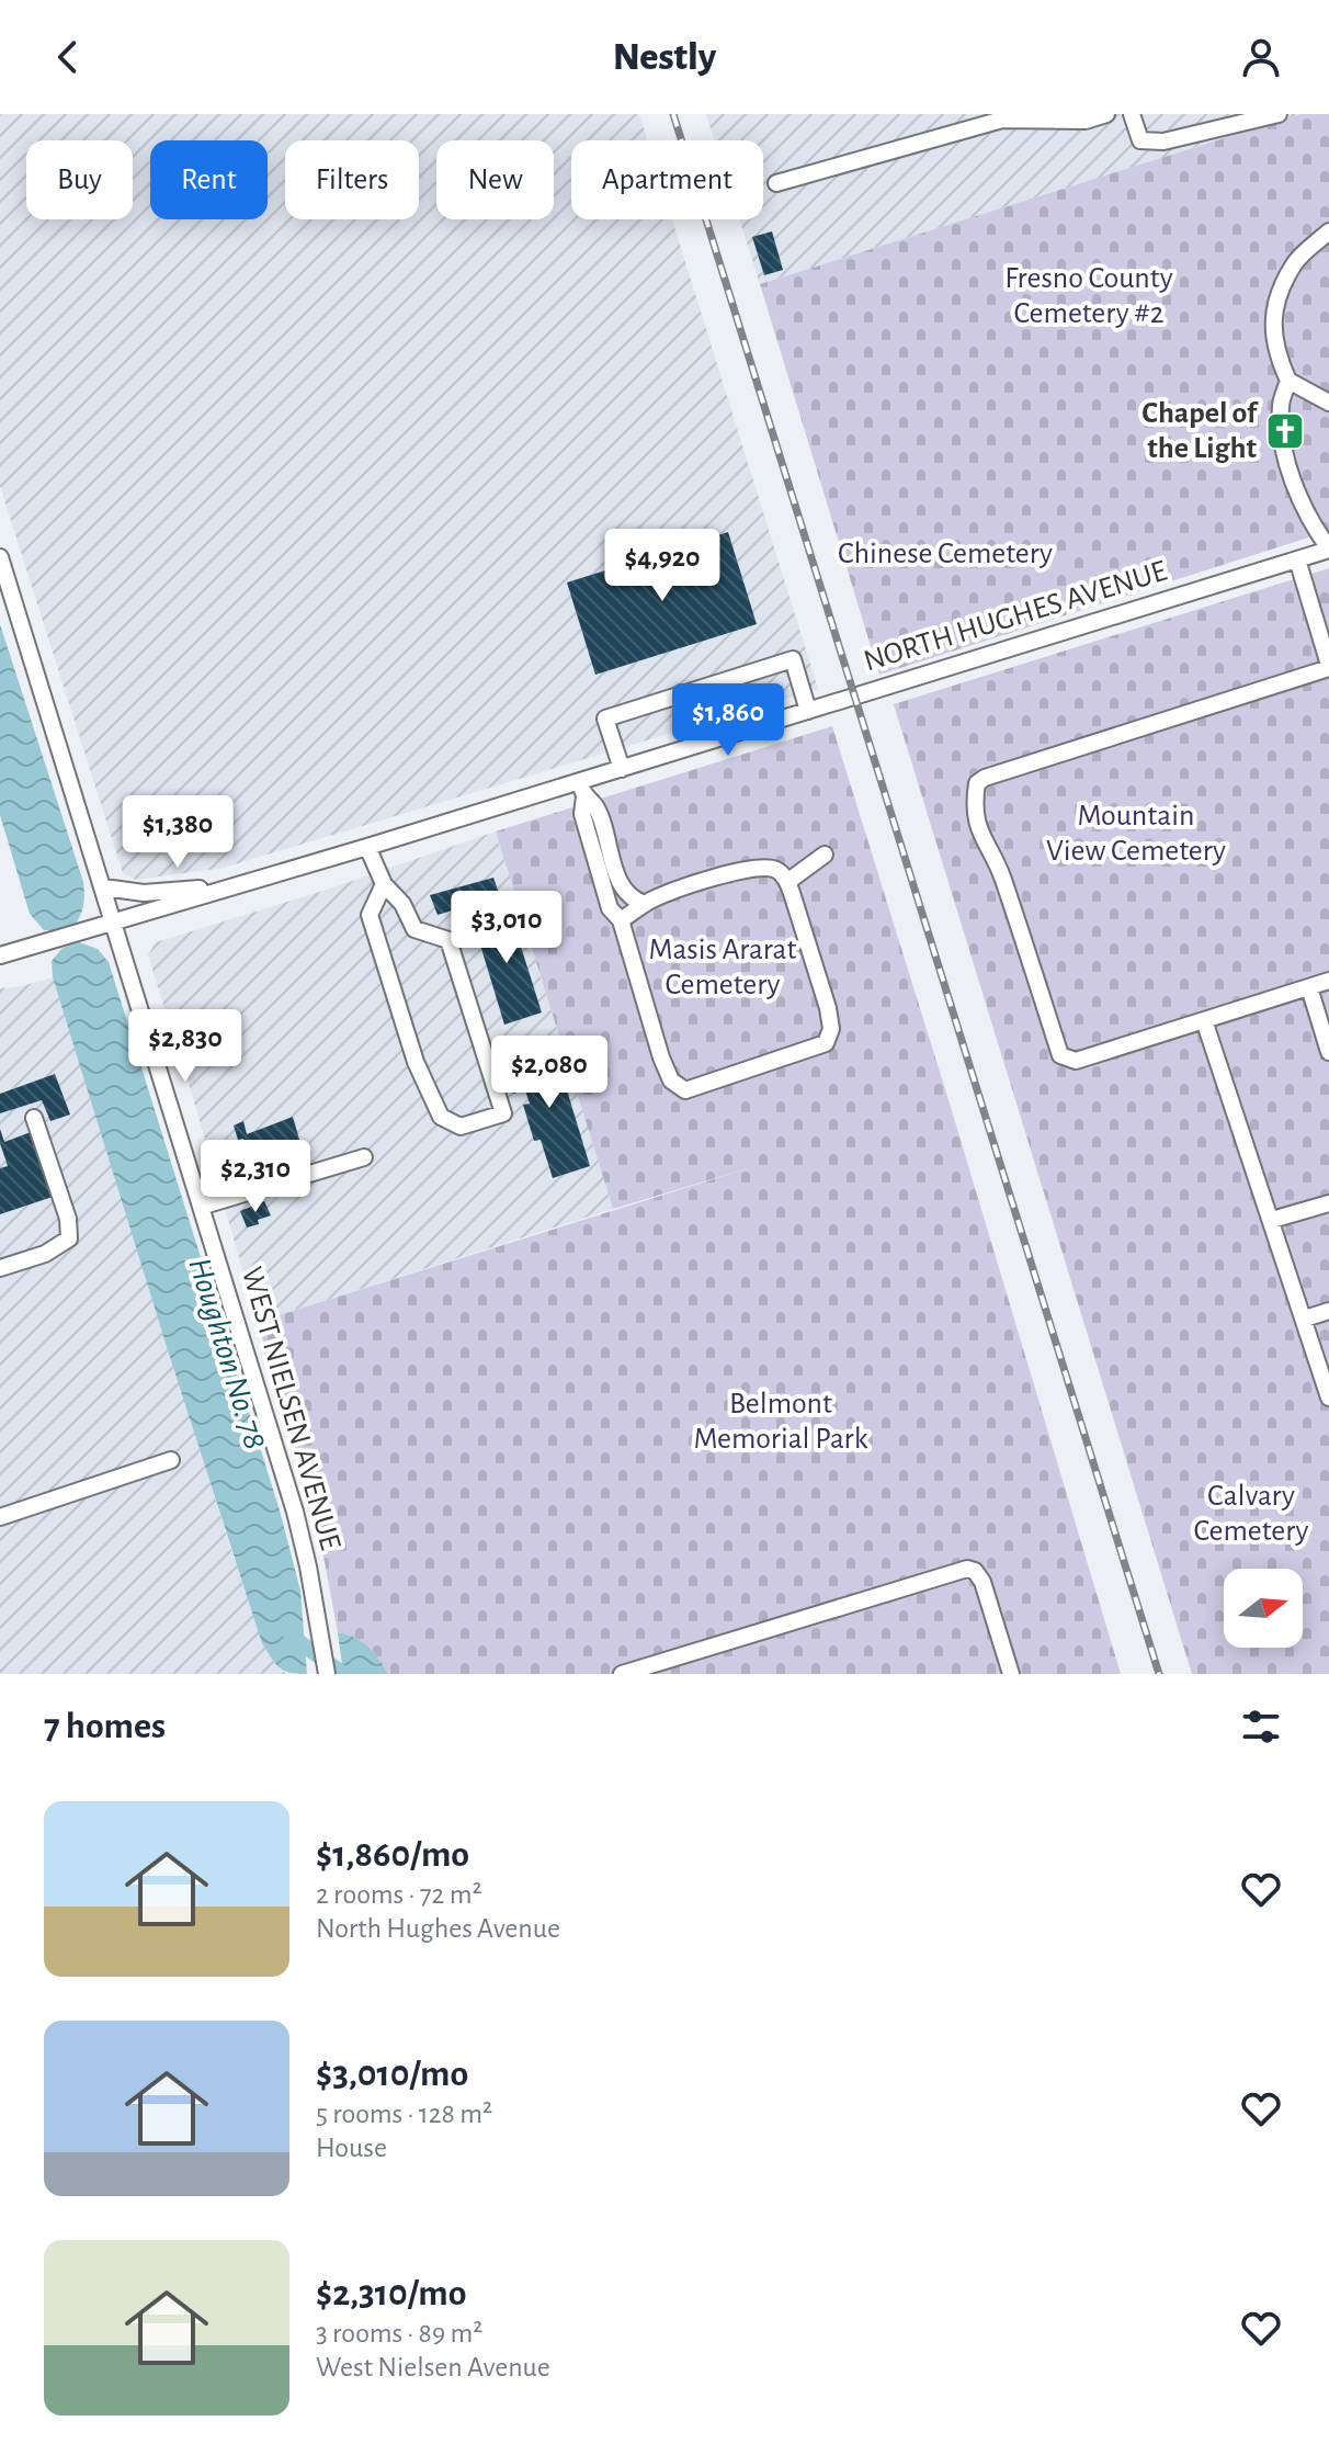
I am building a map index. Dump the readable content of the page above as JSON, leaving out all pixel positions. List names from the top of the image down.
{
  "streets": {
    "street": ["NORTH HUGHES AVENUE", "WEST NIELSEN AVENUE"]
  },
  "crossings": [
    ["NORTH HUGHES AVENUE", "WEST NIELSEN AVENUE"]
  ],
  "water": ["Houghton No. 78"],
  "parks": [
    "Fresno County Cemetery #2",
    "Chinese Cemetery",
    "Mountain View Cemetery",
    "Masis Ararat Cemetery",
    "Belmont Memorial Park",
    "Calvary Cemetery"
  ],
  "places": {
    "church": ["Chapel of the Light"]
  },
  "north": "right",
  "page": {
    "header": "Nestly",
    "chip": [
      "Buy",
      "Rent",
      "Filters",
      "New",
      "Apartment"
    ],
    "price": [
      "$4,920",
      "$1,860",
      "$1,380",
      "$3,010",
      "$2,830",
      "$2,080",
      "$2,310"
    ],
    "heading": "7 homes",
    "list": [
      {
        "name": "$1,860/mo",
        "note": "2 rooms · 72 m² · North Hughes Avenue"
      },
      {
        "name": "$3,010/mo",
        "note": "5 rooms · 128 m² · House"
      },
      {
        "name": "$2,310/mo",
        "note": "3 rooms · 89 m² · West Nielsen Avenue"
      }
    ]
  }
}
